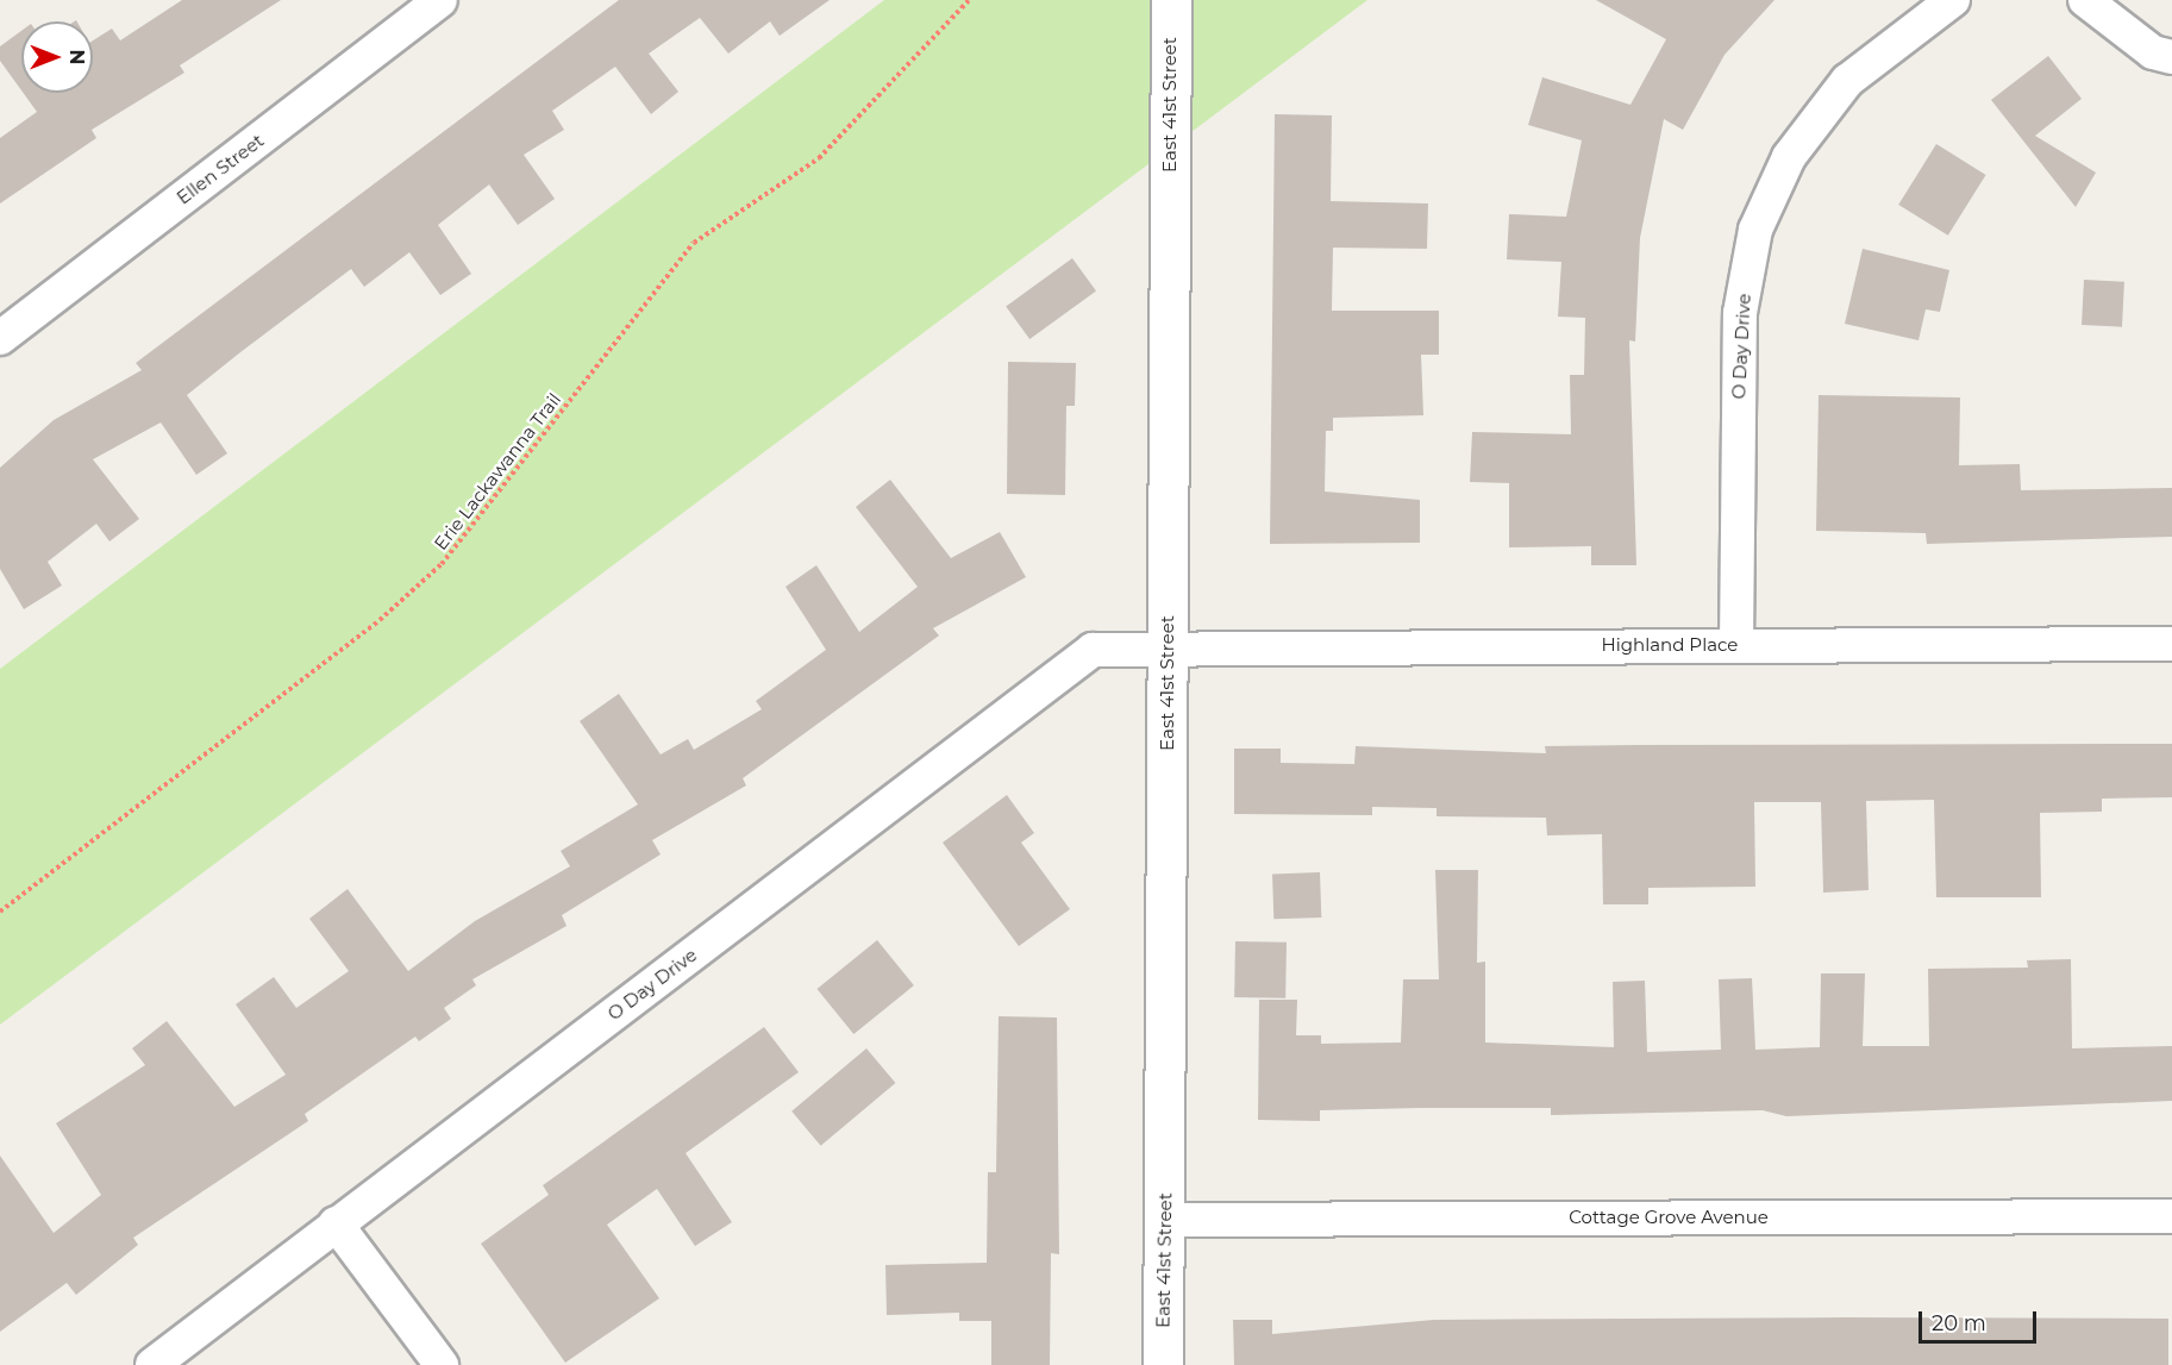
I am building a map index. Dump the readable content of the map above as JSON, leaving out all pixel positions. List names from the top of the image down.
{
  "streets": {
    "street": [
      "East 41st Street",
      "Ellen Street",
      "O Day Drive",
      "Highland Place",
      "Cottage Grove Avenue"
    ],
    "path": ["Erie Lackawanna Trail"]
  },
  "crossings": [
    ["East 41st Street", "O Day Drive"],
    ["East 41st Street", "Highland Place"],
    ["East 41st Street", "Cottage Grove Avenue"],
    ["O Day Drive", "Highland Place"]
  ],
  "scale_bar": "20 m",
  "north": "right"
}
